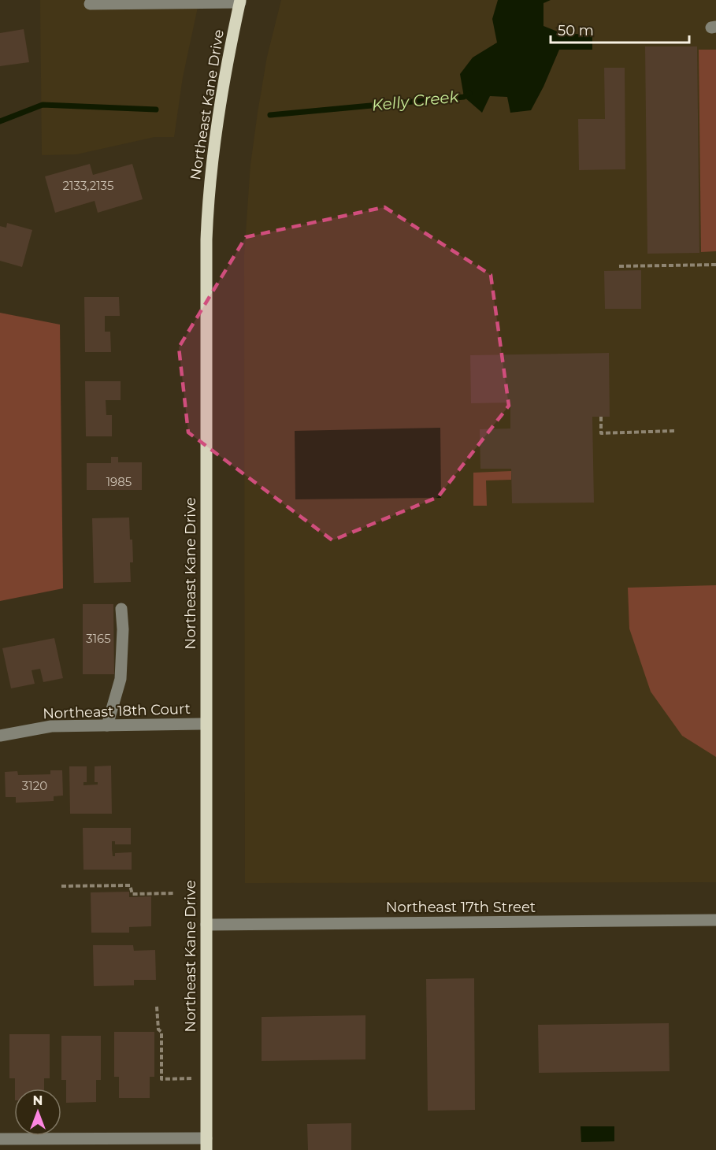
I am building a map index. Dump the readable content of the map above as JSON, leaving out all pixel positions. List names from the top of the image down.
{
  "streets": {
    "main road": ["Northeast Kane Drive"],
    "street": ["Northeast 18th Court", "Northeast 17th Street"]
  },
  "crossings": [
    ["Northeast Kane Drive", "Northeast 18th Court"],
    ["Northeast Kane Drive", "Northeast 17th Street"]
  ],
  "water": ["Kelly Creek"],
  "house_numbers": [
    "2133,2135",
    "1985",
    "3165",
    "3120"
  ],
  "scale_bar": "50 m",
  "north": "top"
}
